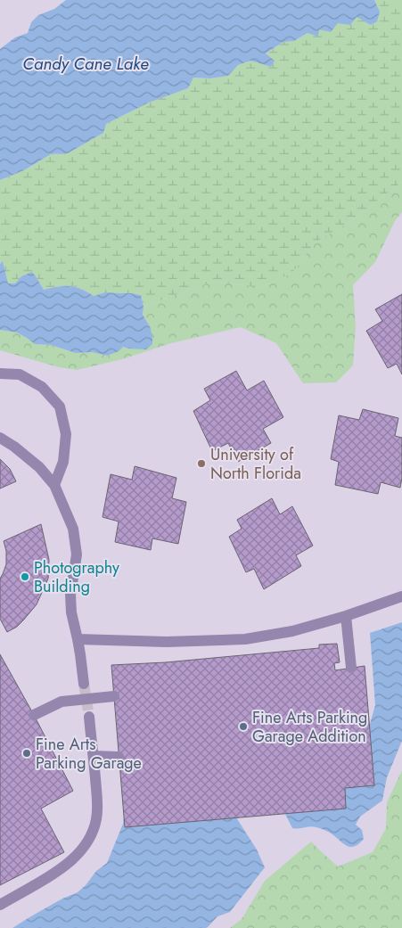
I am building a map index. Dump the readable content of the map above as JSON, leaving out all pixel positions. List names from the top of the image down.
{
  "water": ["Candy Cane Lake"],
  "places": [
    "University of North Florida",
    "Photography Building",
    "Fine Arts Parking Garage Addition",
    "Fine Arts Parking Garage"
  ]
}
